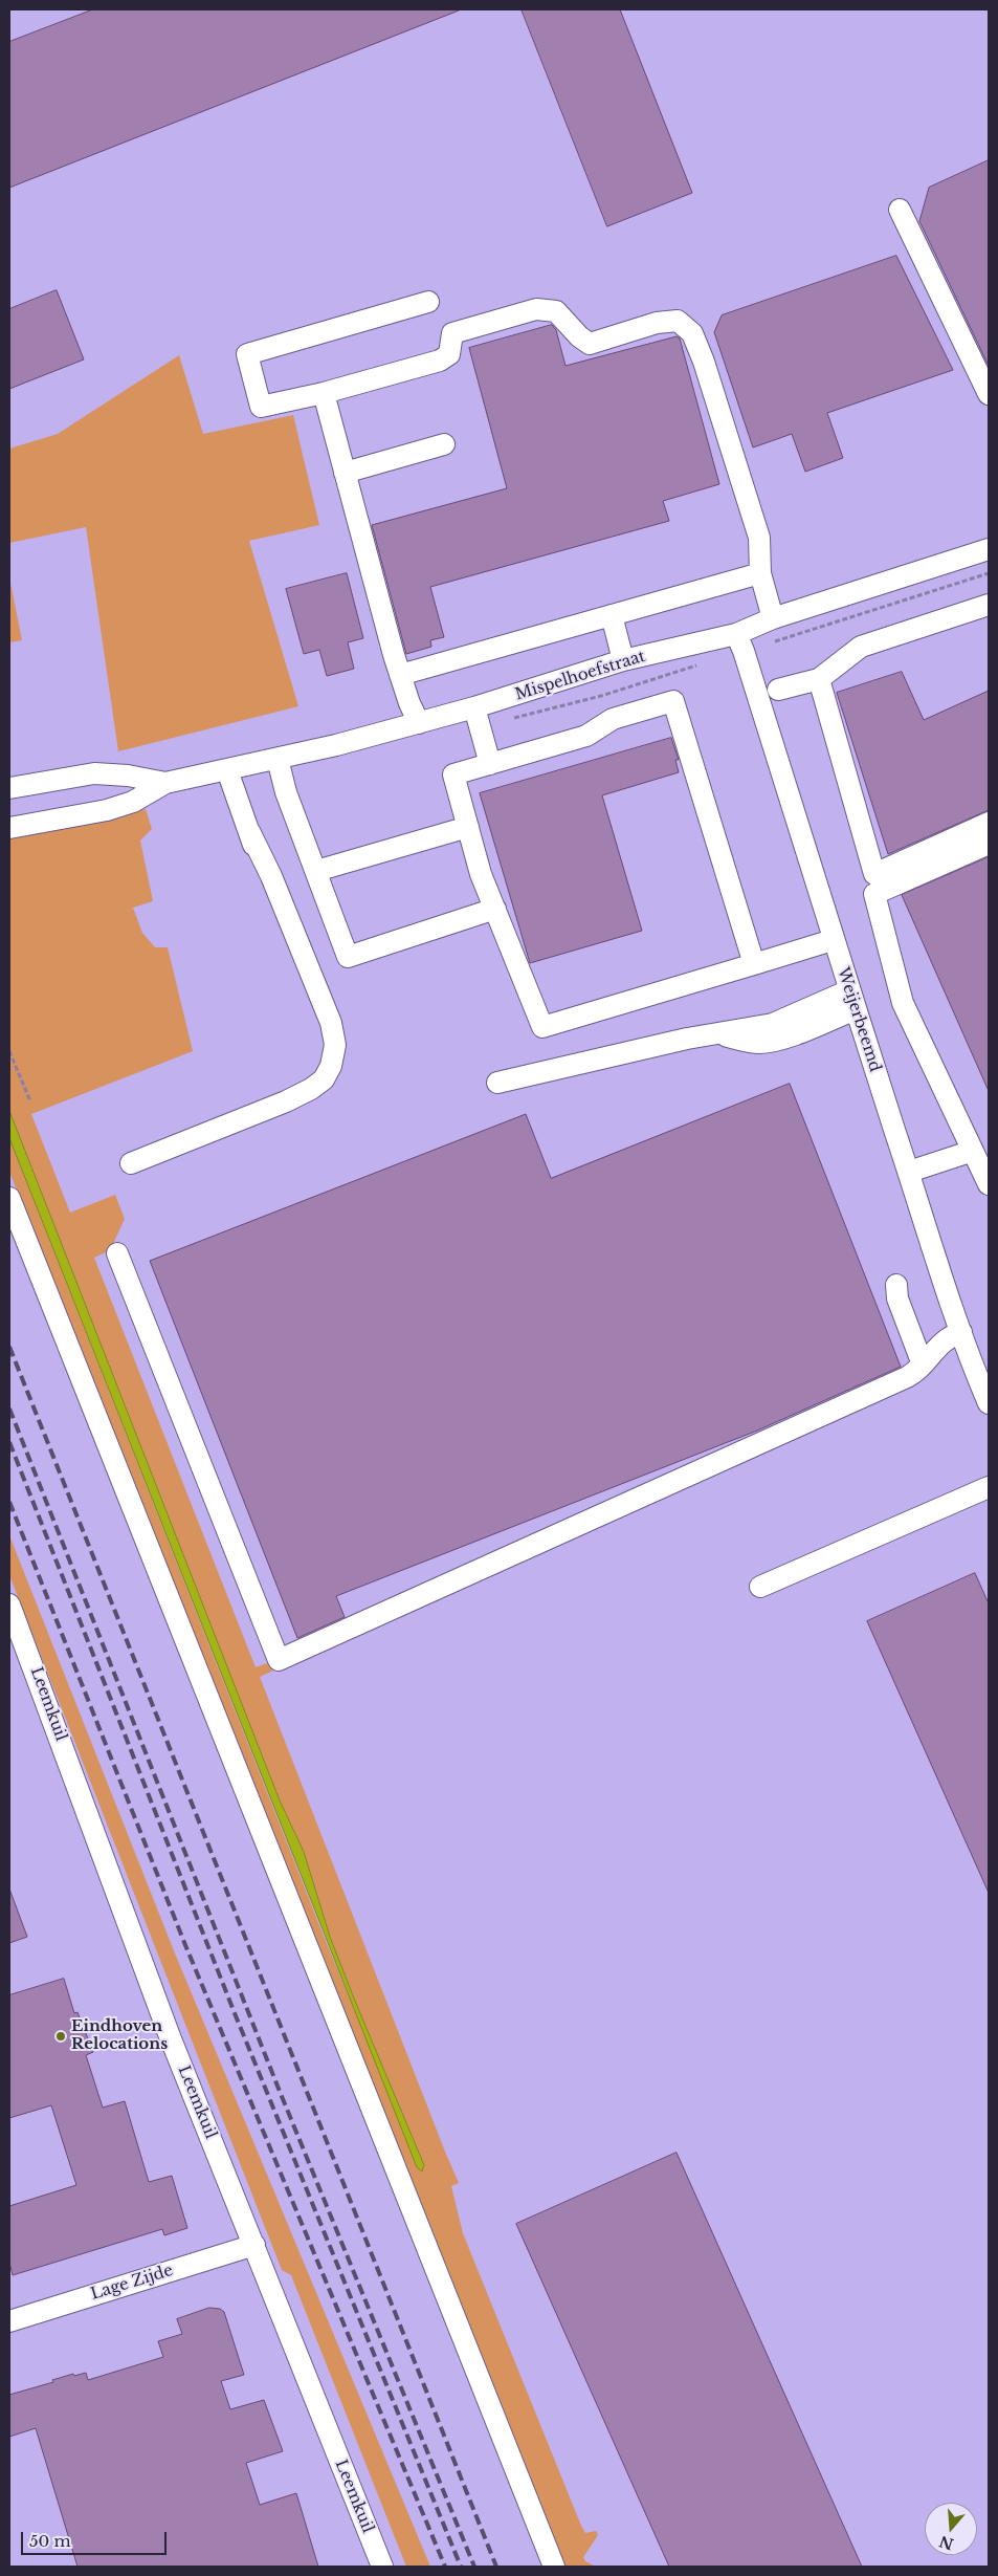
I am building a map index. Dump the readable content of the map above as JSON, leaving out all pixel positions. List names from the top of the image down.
{
  "streets": {
    "street": [
      "Mispelhoefstraat",
      "Weijerbeemd",
      "Leemkuil",
      "Lage Zijde"
    ]
  },
  "crossings": [
    ["Mispelhoefstraat", "Weijerbeemd"],
    ["Leemkuil", "Lage Zijde"]
  ],
  "places": ["Eindhoven Relocations"],
  "scale_bar": "50 m",
  "north": "bottom"
}
